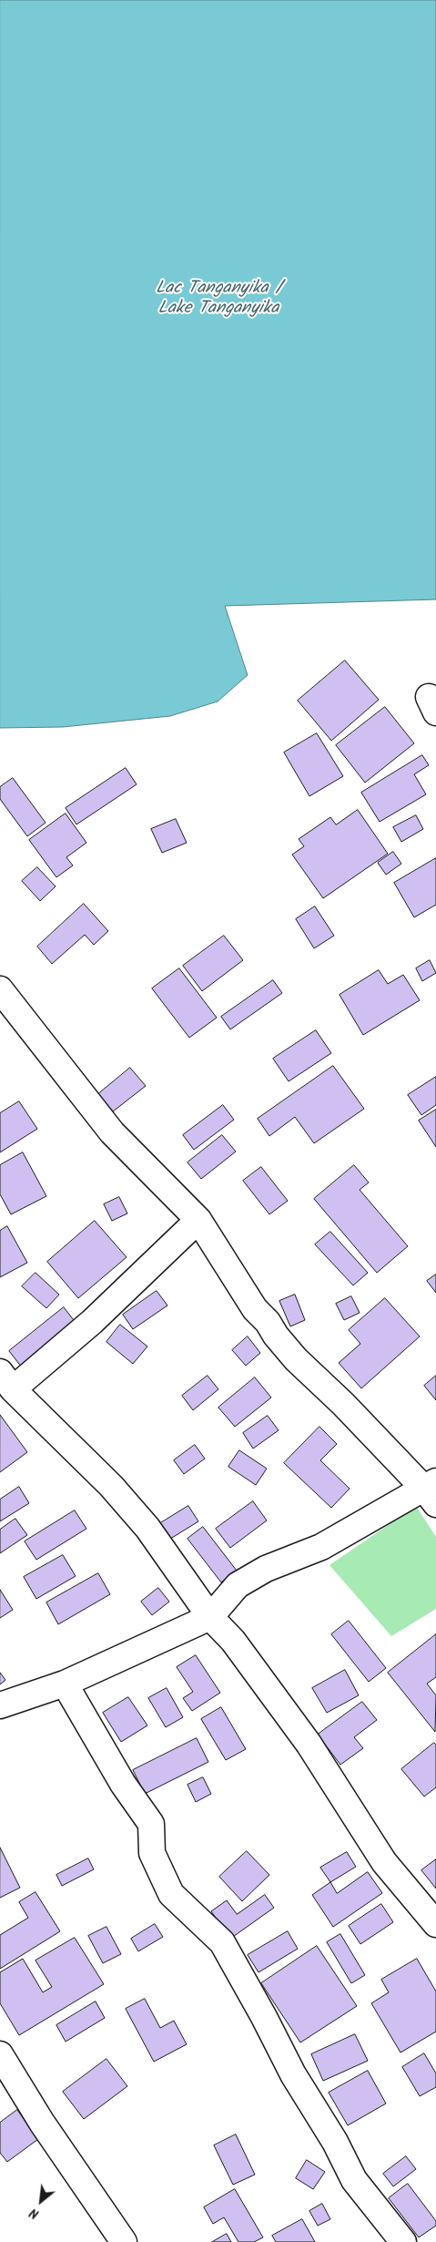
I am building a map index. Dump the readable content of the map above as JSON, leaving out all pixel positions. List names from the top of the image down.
{
  "water": ["Lac Tanganyika / Lake Tanganyika"],
  "north": "bottom left"
}
